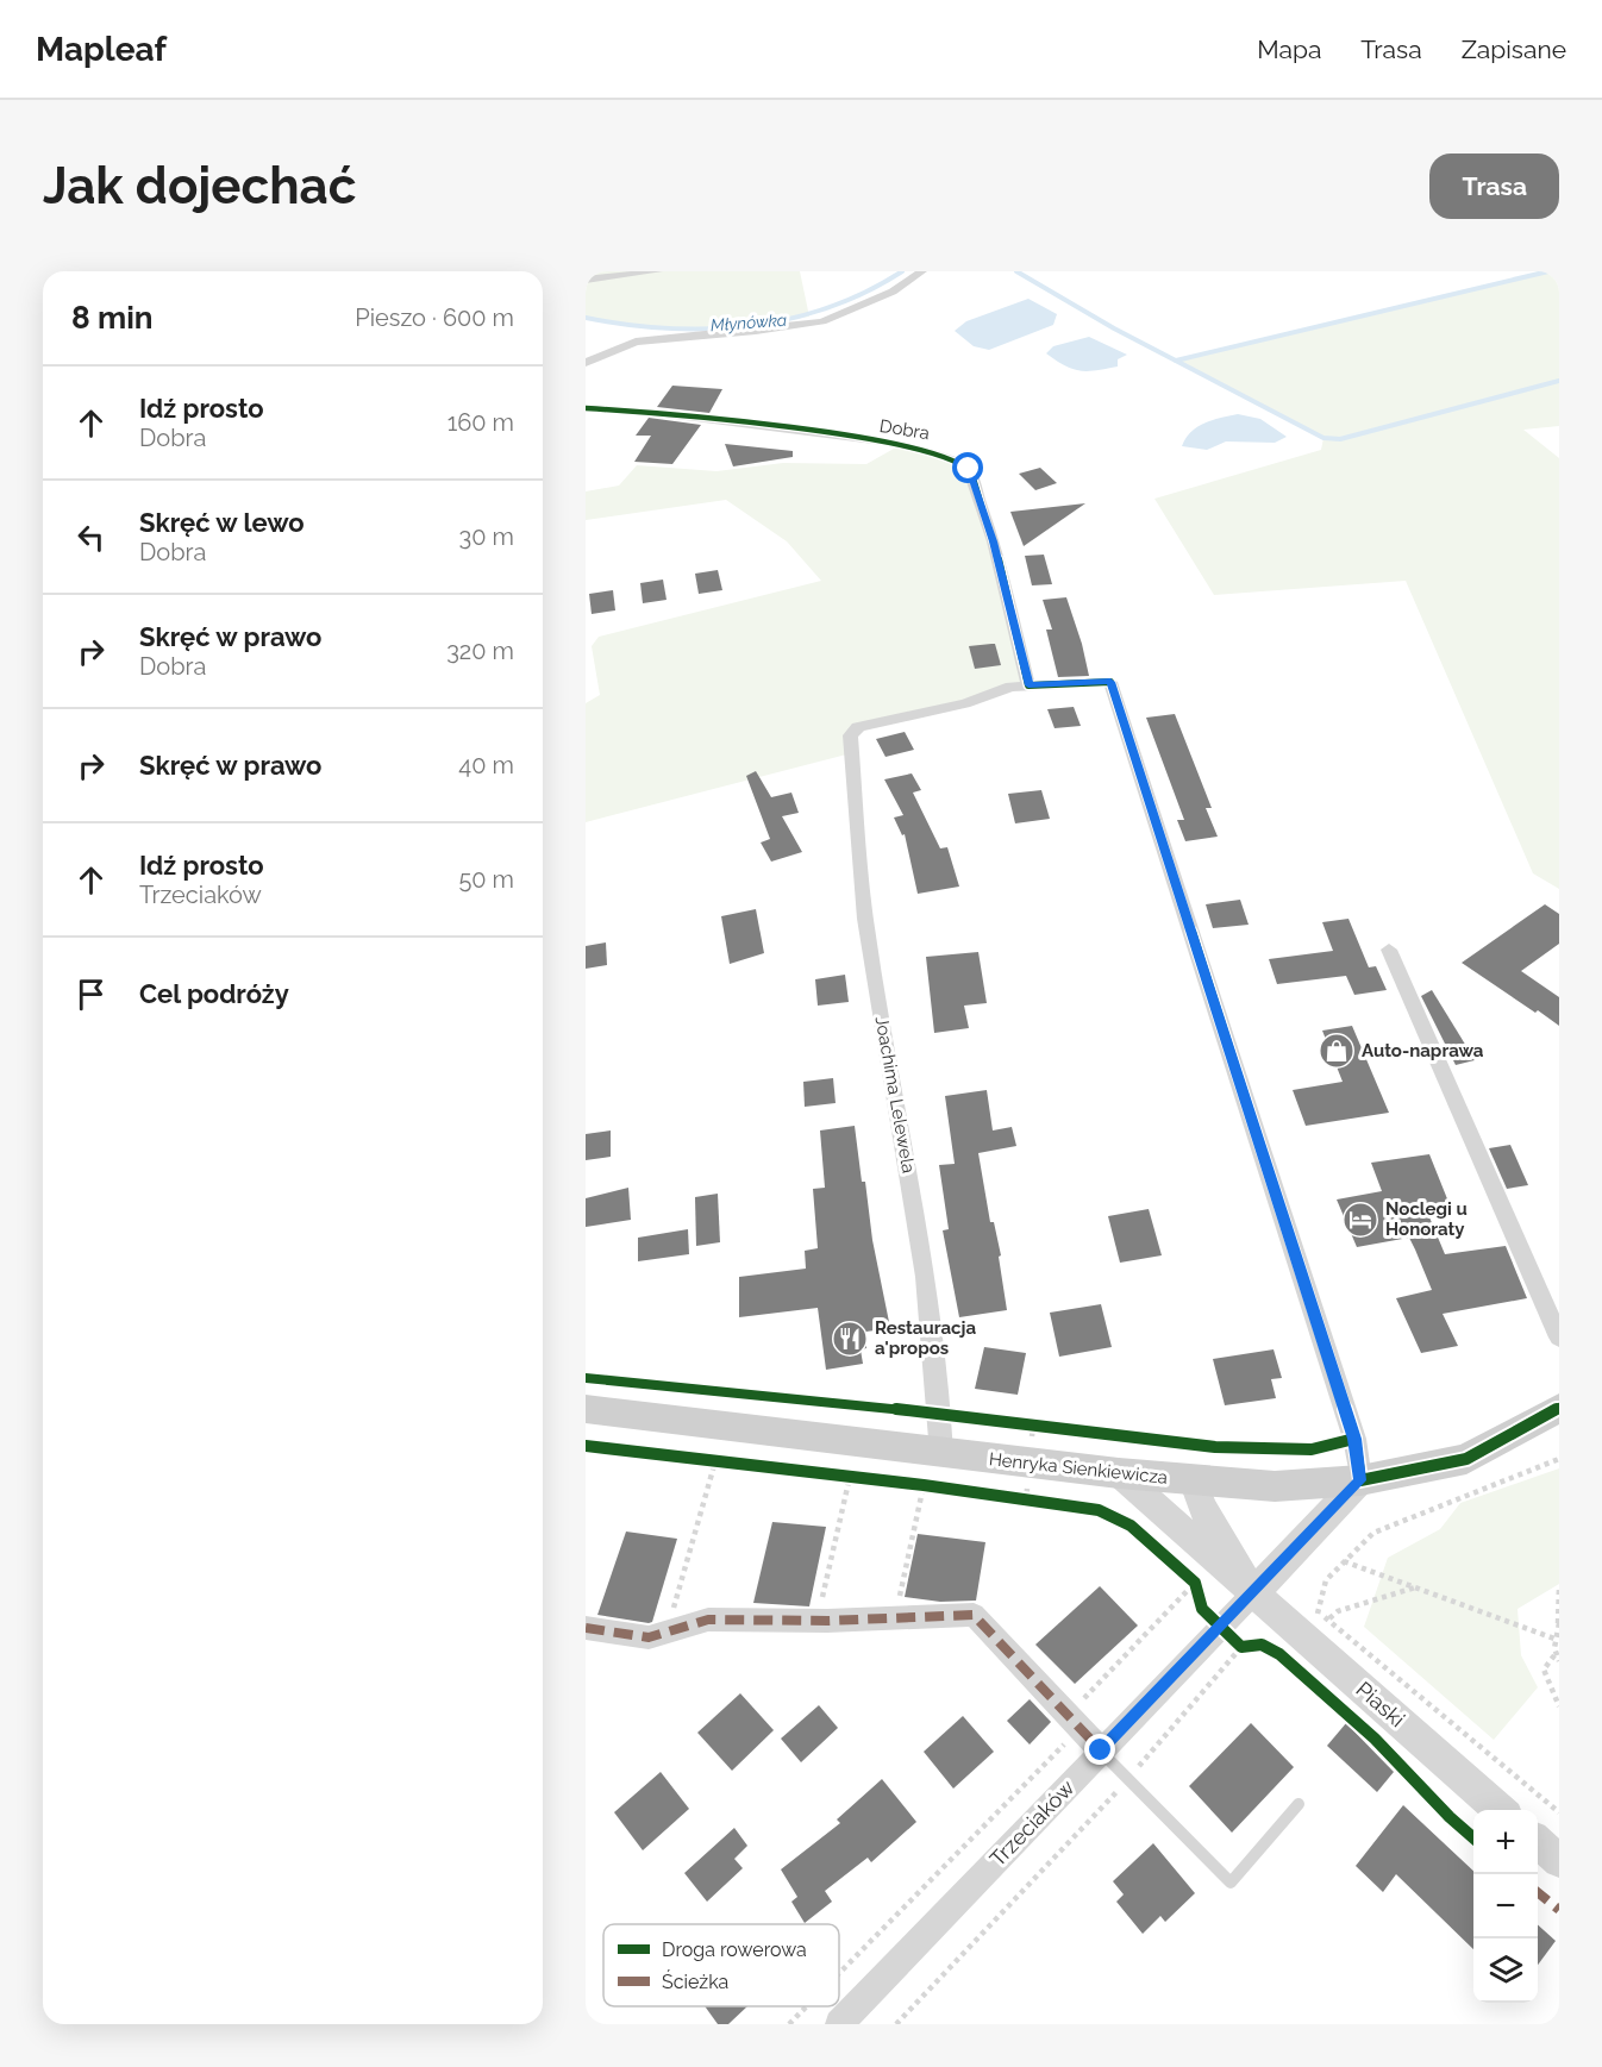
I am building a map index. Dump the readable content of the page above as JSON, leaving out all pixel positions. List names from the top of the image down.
{
  "streets": {
    "main road": ["Henryka Sienkiewicza"],
    "street": [
      "Dobra",
      "Joachima Lelewela",
      "Piaski",
      "Trzeciaków"
    ]
  },
  "crossings": [
    ["Dobra", "Joachima Lelewela"],
    ["Joachima Lelewela", "Henryka Sienkiewicza"],
    ["Henryka Sienkiewicza", "Piaski"],
    ["Piaski", "Trzeciaków"]
  ],
  "water": ["Młynówka"],
  "places": {
    "shop": ["Auto-naprawa"],
    "hotel": ["Noclegi u Honoraty"],
    "restaurant": ["Restauracja a'propos"]
  },
  "legend": ["Droga rowerowa", "Ścieżka"],
  "page": {
    "header": "Mapleaf",
    "nav": ["Mapa", "Trasa", "Zapisane"],
    "buttons": "Trasa",
    "title": "Jak dojechać",
    "heading": ["8 min", "Pieszo · 600 m"],
    "list": [
      ["Idź prosto", "Dobra", "160 m"],
      ["Skręć w lewo", "Dobra", "30 m"],
      ["Skręć w prawo", "Dobra", "320 m"],
      ["Skręć w prawo", "40 m"],
      ["Idź prosto", "Trzeciaków", "50 m"],
      "Cel podróży"
    ],
    "map_buttons": ["+", "−"]
  }
}
